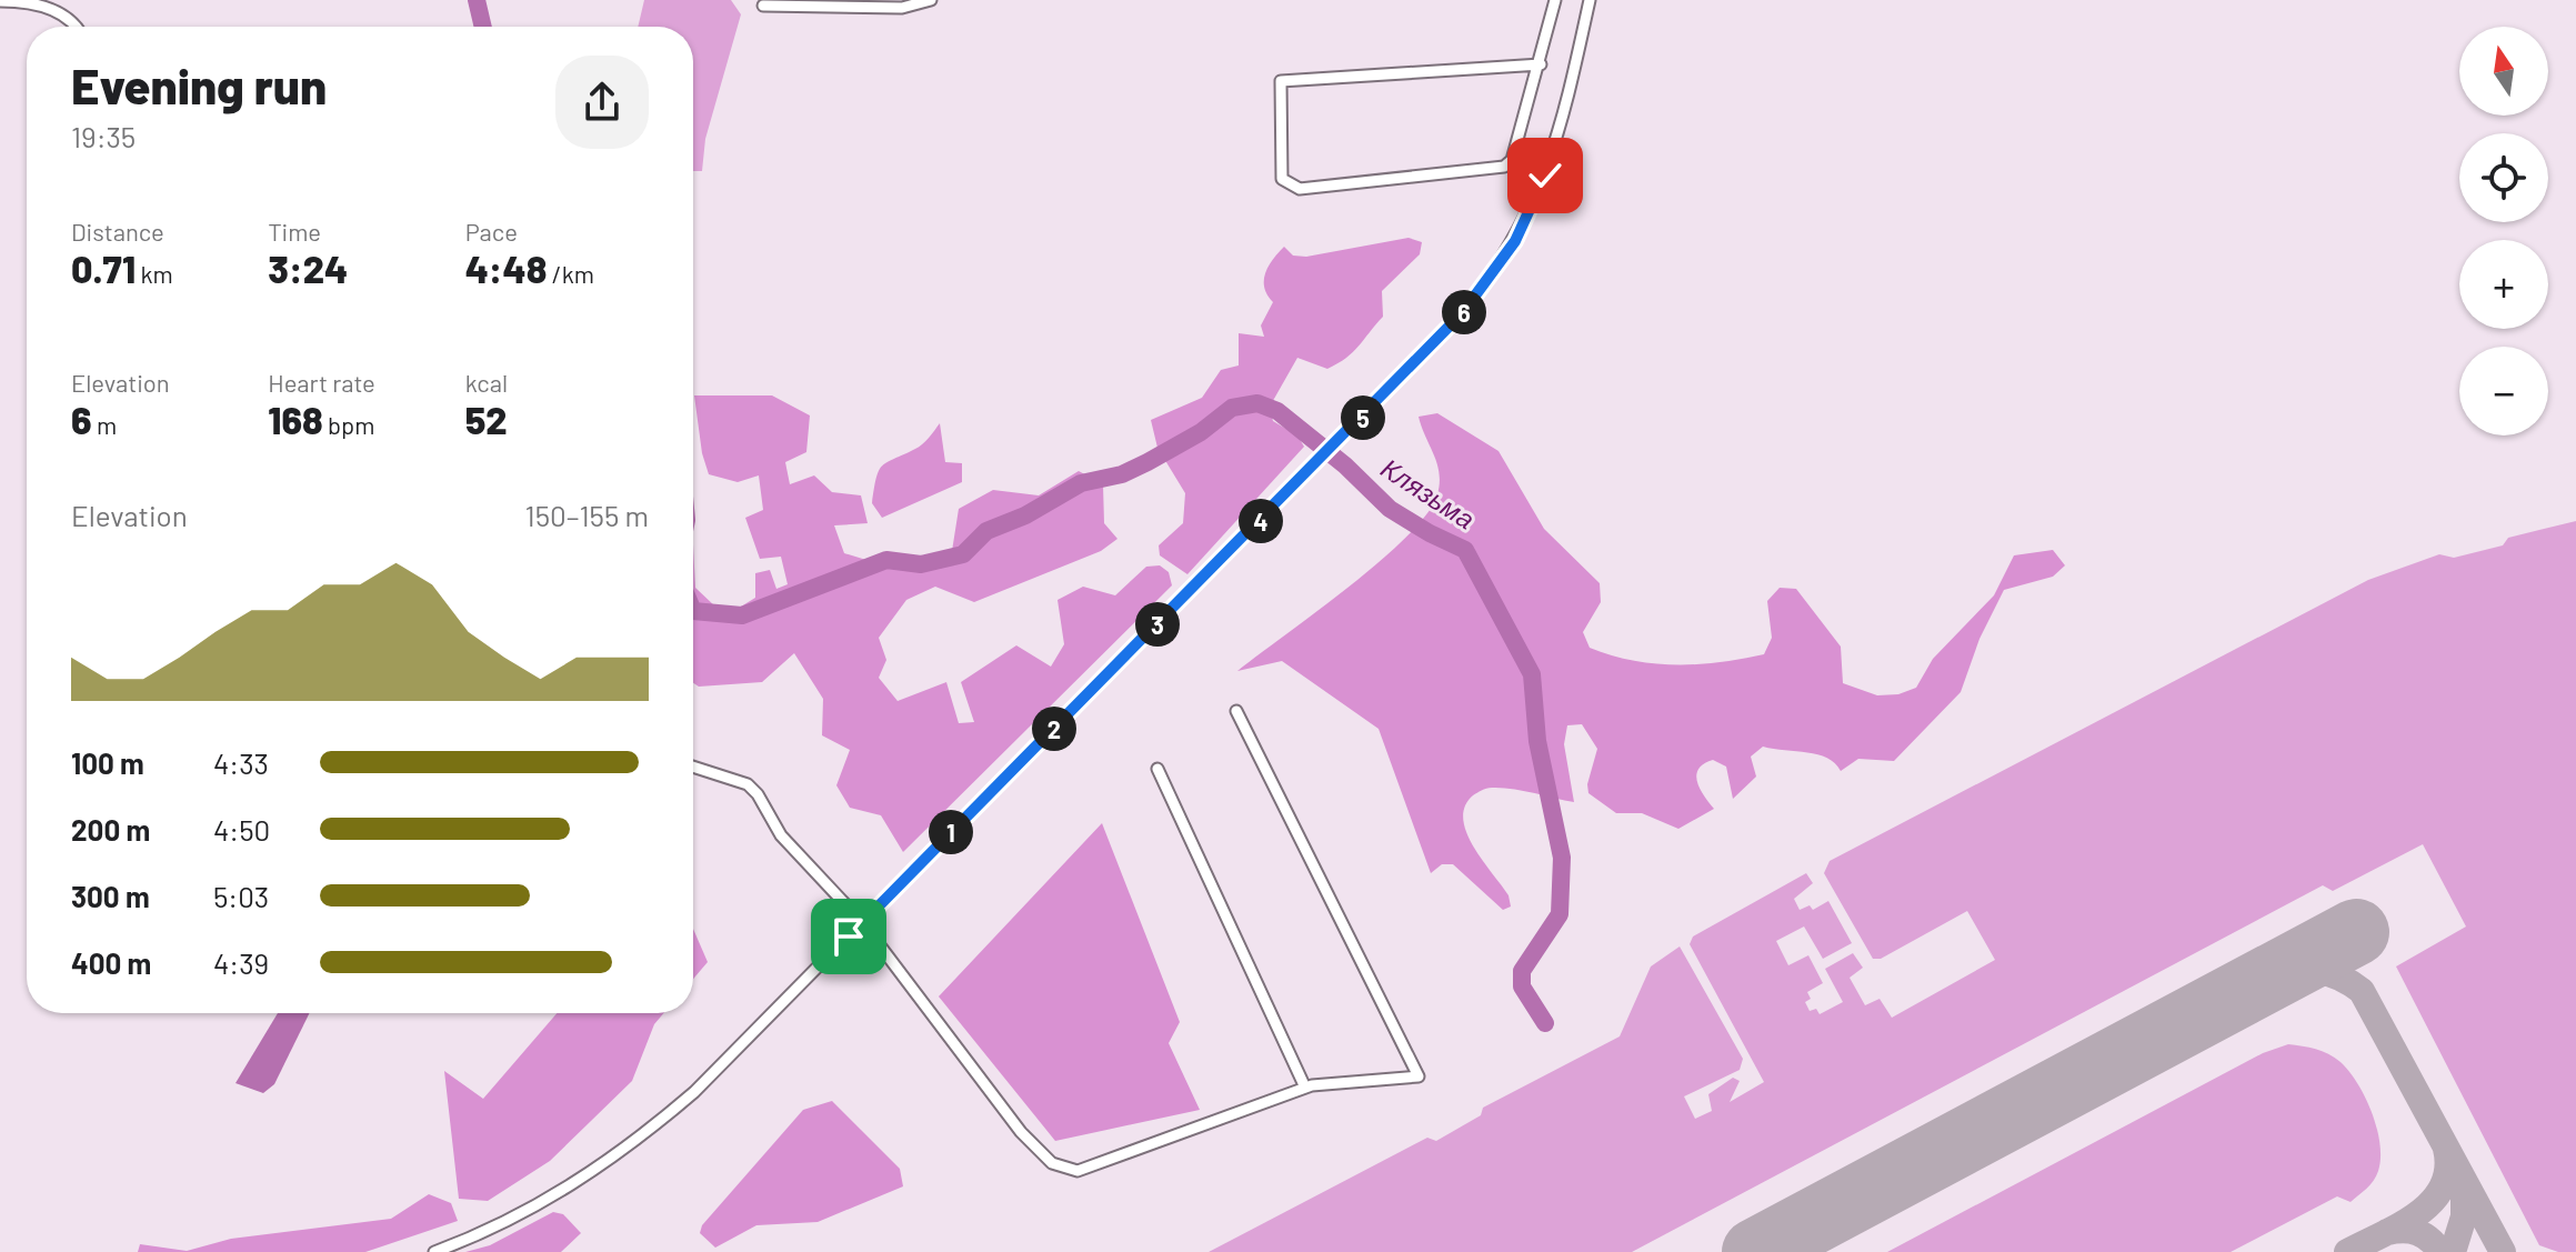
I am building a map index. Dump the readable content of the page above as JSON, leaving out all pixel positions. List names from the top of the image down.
{
  "water": ["Клязьма"],
  "north": "top",
  "page": {
    "map_buttons": ["+", "−"],
    "heading": ["Evening run", "19:35"],
    "stats": [
      ["Distance", "0.71 km"],
      ["Time", "3:24"],
      ["Pace", "4:48 /km"],
      ["Elevation", "6 m"],
      ["Heart rate", "168 bpm"],
      ["kcal", "52"]
    ],
    "pins": [
      "6",
      "5",
      "4",
      "3",
      "2",
      "1"
    ],
    "chart": ["Elevation", "150–155 m"],
    "list": [
      {
        "name": "100 m",
        "note": "4:33"
      },
      {
        "name": "200 m",
        "note": "4:50"
      },
      {
        "name": "300 m",
        "note": "5:03"
      },
      {
        "name": "400 m",
        "note": "4:39"
      }
    ]
  }
}
